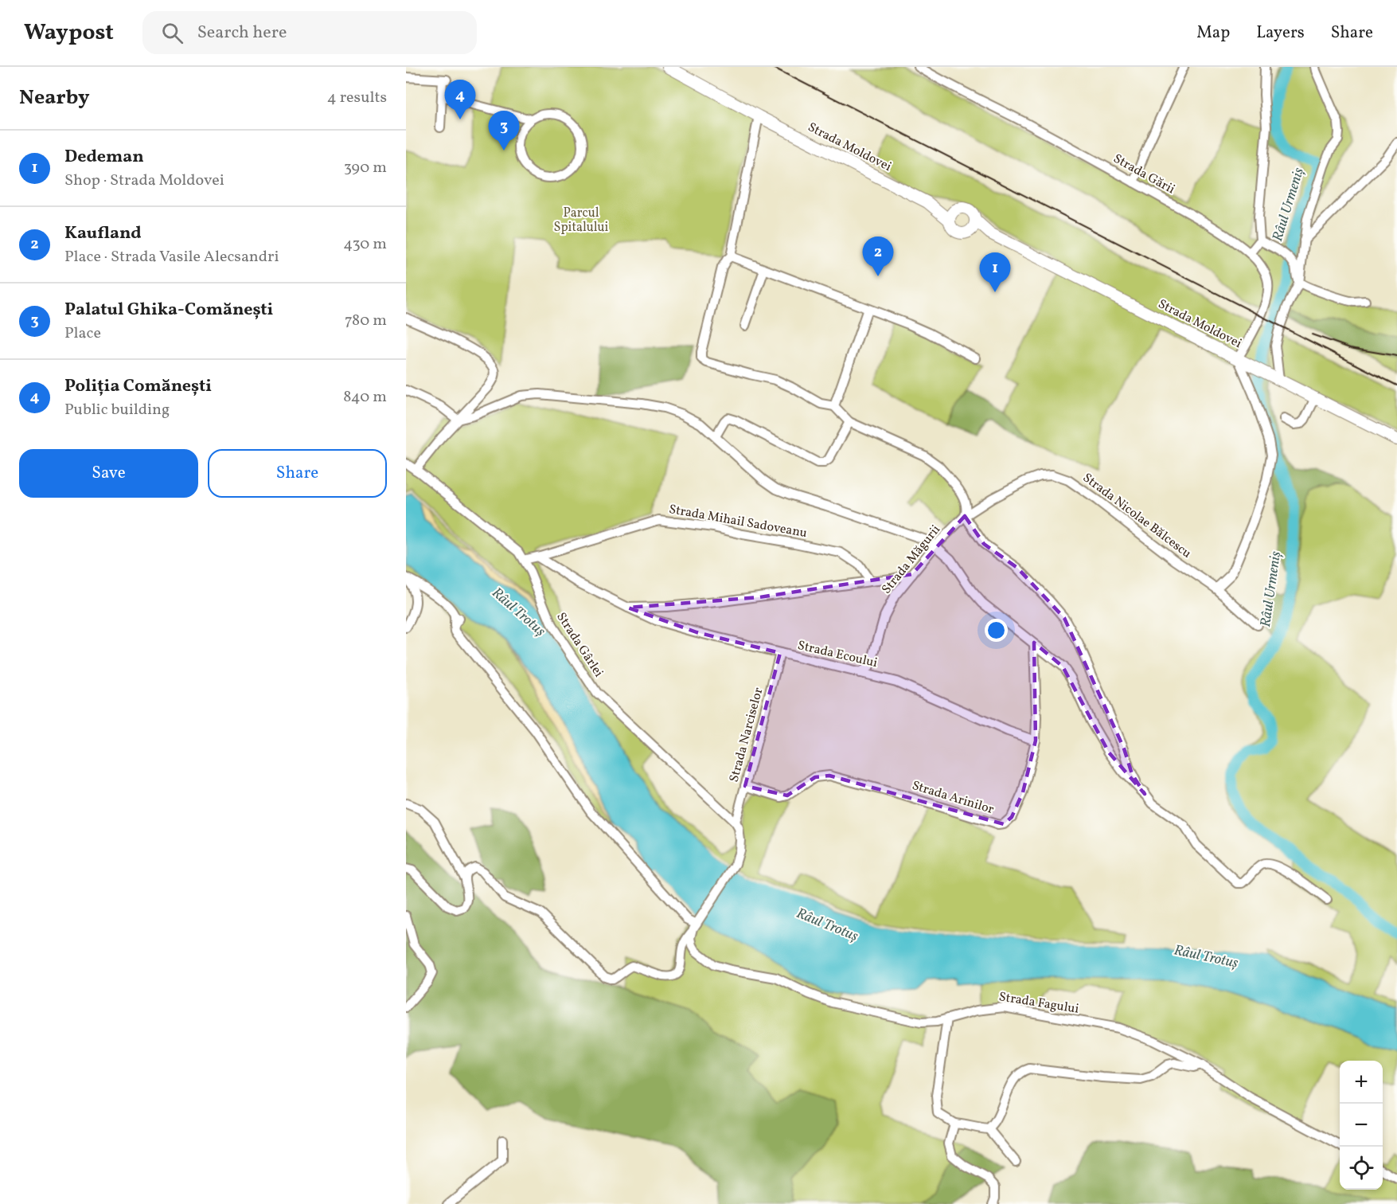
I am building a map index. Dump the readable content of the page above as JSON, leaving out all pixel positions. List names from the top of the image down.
{
  "streets": {
    "main road": ["Strada Moldovei"],
    "street": [
      "Strada Gării",
      "Strada Nicolae Bălcescu",
      "Strada Mihail Sadoveanu",
      "Strada Măgurii",
      "Strada Gârlei",
      "Strada Ecoului",
      "Strada Narciselor",
      "Strada Arinilor",
      "Strada Fagului"
    ]
  },
  "crossings": [
    ["Strada Moldovei", "Strada Gării"],
    ["Strada Nicolae Bălcescu", "Strada Măgurii"],
    ["Strada Mihail Sadoveanu", "Strada Gârlei"],
    ["Strada Măgurii", "Strada Ecoului"],
    ["Strada Gârlei", "Strada Narciselor"],
    ["Strada Ecoului", "Strada Narciselor"],
    ["Strada Ecoului", "Strada Arinilor"],
    ["Strada Narciselor", "Strada Arinilor"]
  ],
  "water": ["Râul Urmeniș", "Râul Trotuș"],
  "parks": ["Parcul Spitalului"],
  "page": {
    "header": "Waypost",
    "search": "Search here",
    "nav": ["Map", "Layers", "Share"],
    "heading": ["Nearby", "4 results"],
    "pins": [
      "4",
      "3",
      "2",
      "1"
    ],
    "list": [
      {
        "mark": "1",
        "name": "Dedeman",
        "note": "Shop · Strada Moldovei",
        "value": "390 m"
      },
      {
        "mark": "2",
        "name": "Kaufland",
        "note": "Place · Strada Vasile Alecsandri",
        "value": "430 m"
      },
      {
        "mark": "3",
        "name": "Palatul Ghika-Comănești",
        "note": "Place",
        "value": "780 m"
      },
      {
        "mark": "4",
        "name": "Poliția Comănești",
        "note": "Public building",
        "value": "840 m"
      }
    ],
    "buttons": ["Save", "Share"],
    "map_buttons": ["+", "−"]
  }
}
